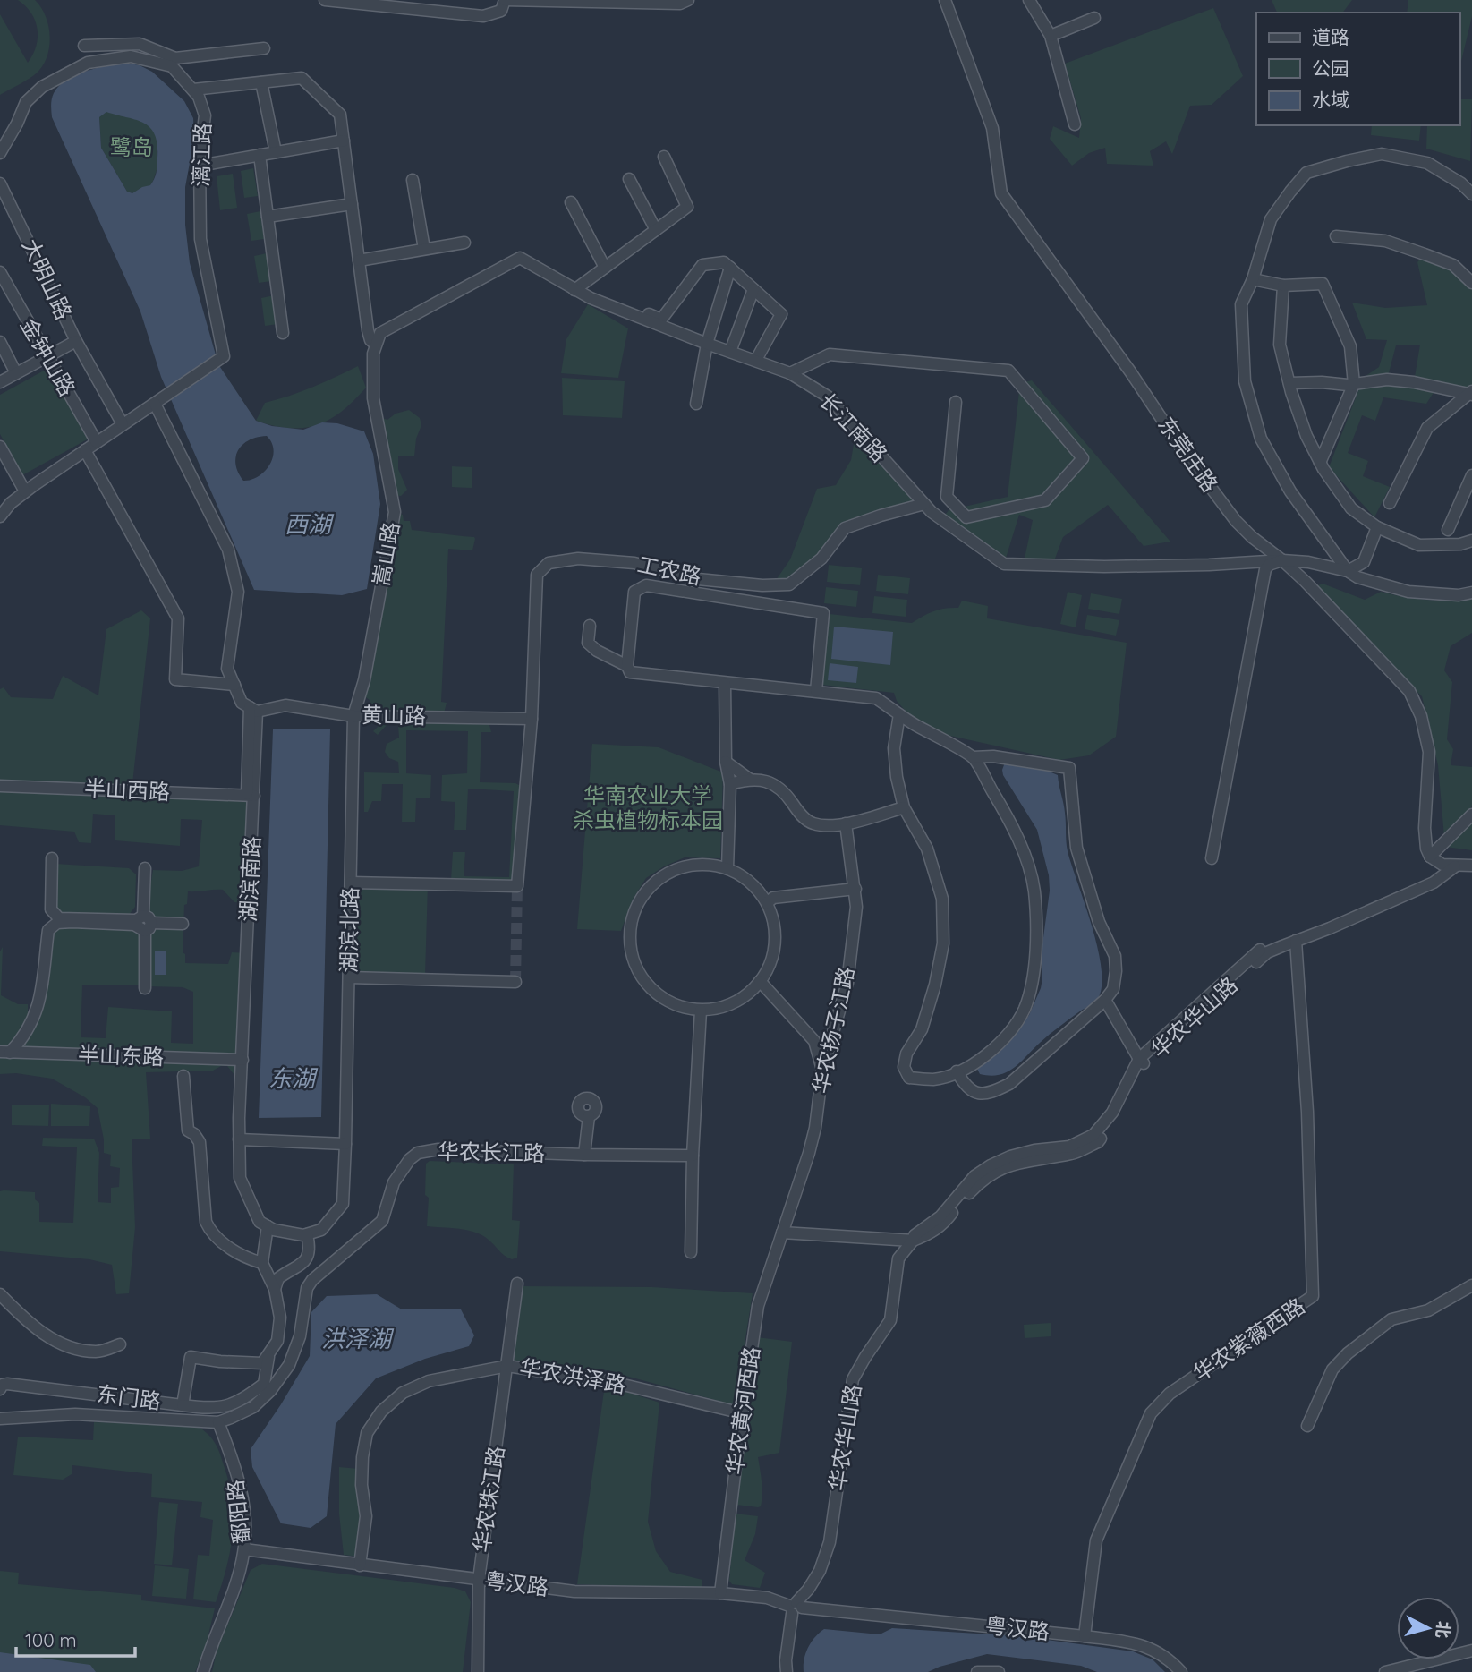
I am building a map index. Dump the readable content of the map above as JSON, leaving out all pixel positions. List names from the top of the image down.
{
  "streets": {
    "street": [
      "漓江路",
      "大明山路",
      "金钟山路",
      "长江南路",
      "东莞庄路",
      "嵩山路",
      "工农路",
      "黄山路",
      "半山西路",
      "湖滨南路",
      "湖滨北路",
      "华农华山路",
      "华农扬子江路",
      "半山东路",
      "华农长江路",
      "华农紫薇西路",
      "华农洪泽路",
      "东门路",
      "华农黄河西路",
      "华农珠江路",
      "鄱阳路",
      "粤汉路"
    ]
  },
  "crossings": [
    ["漓江路", "嵩山路"],
    ["长江南路", "东莞庄路"],
    ["长江南路", "嵩山路"],
    ["长江南路", "工农路"],
    ["嵩山路", "黄山路"],
    ["嵩山路", "湖滨北路"],
    ["工农路", "黄山路"],
    ["工农路", "湖滨北路"],
    ["黄山路", "湖滨南路"],
    ["黄山路", "湖滨北路"],
    ["半山西路", "湖滨南路"],
    ["湖滨南路", "半山东路"],
    ["华农华山路", "华农紫薇西路"],
    ["华农华山路", "粤汉路"],
    ["华农扬子江路", "华农黄河西路"],
    ["华农长江路", "鄱阳路"],
    ["华农紫薇西路", "粤汉路"],
    ["华农洪泽路", "华农黄河西路"],
    ["华农洪泽路", "华农珠江路"],
    ["华农洪泽路", "粤汉路"],
    ["华农黄河西路", "粤汉路"],
    ["华农珠江路", "粤汉路"],
    ["鄱阳路", "粤汉路"]
  ],
  "water": ["西湖", "东湖", "洪泽湖"],
  "parks": ["鹭岛", "华南农业大学 杀虫植物标本园"],
  "legend": ["道路", "公园", "水域"],
  "scale_bar": "100 m",
  "north": "right"
}
